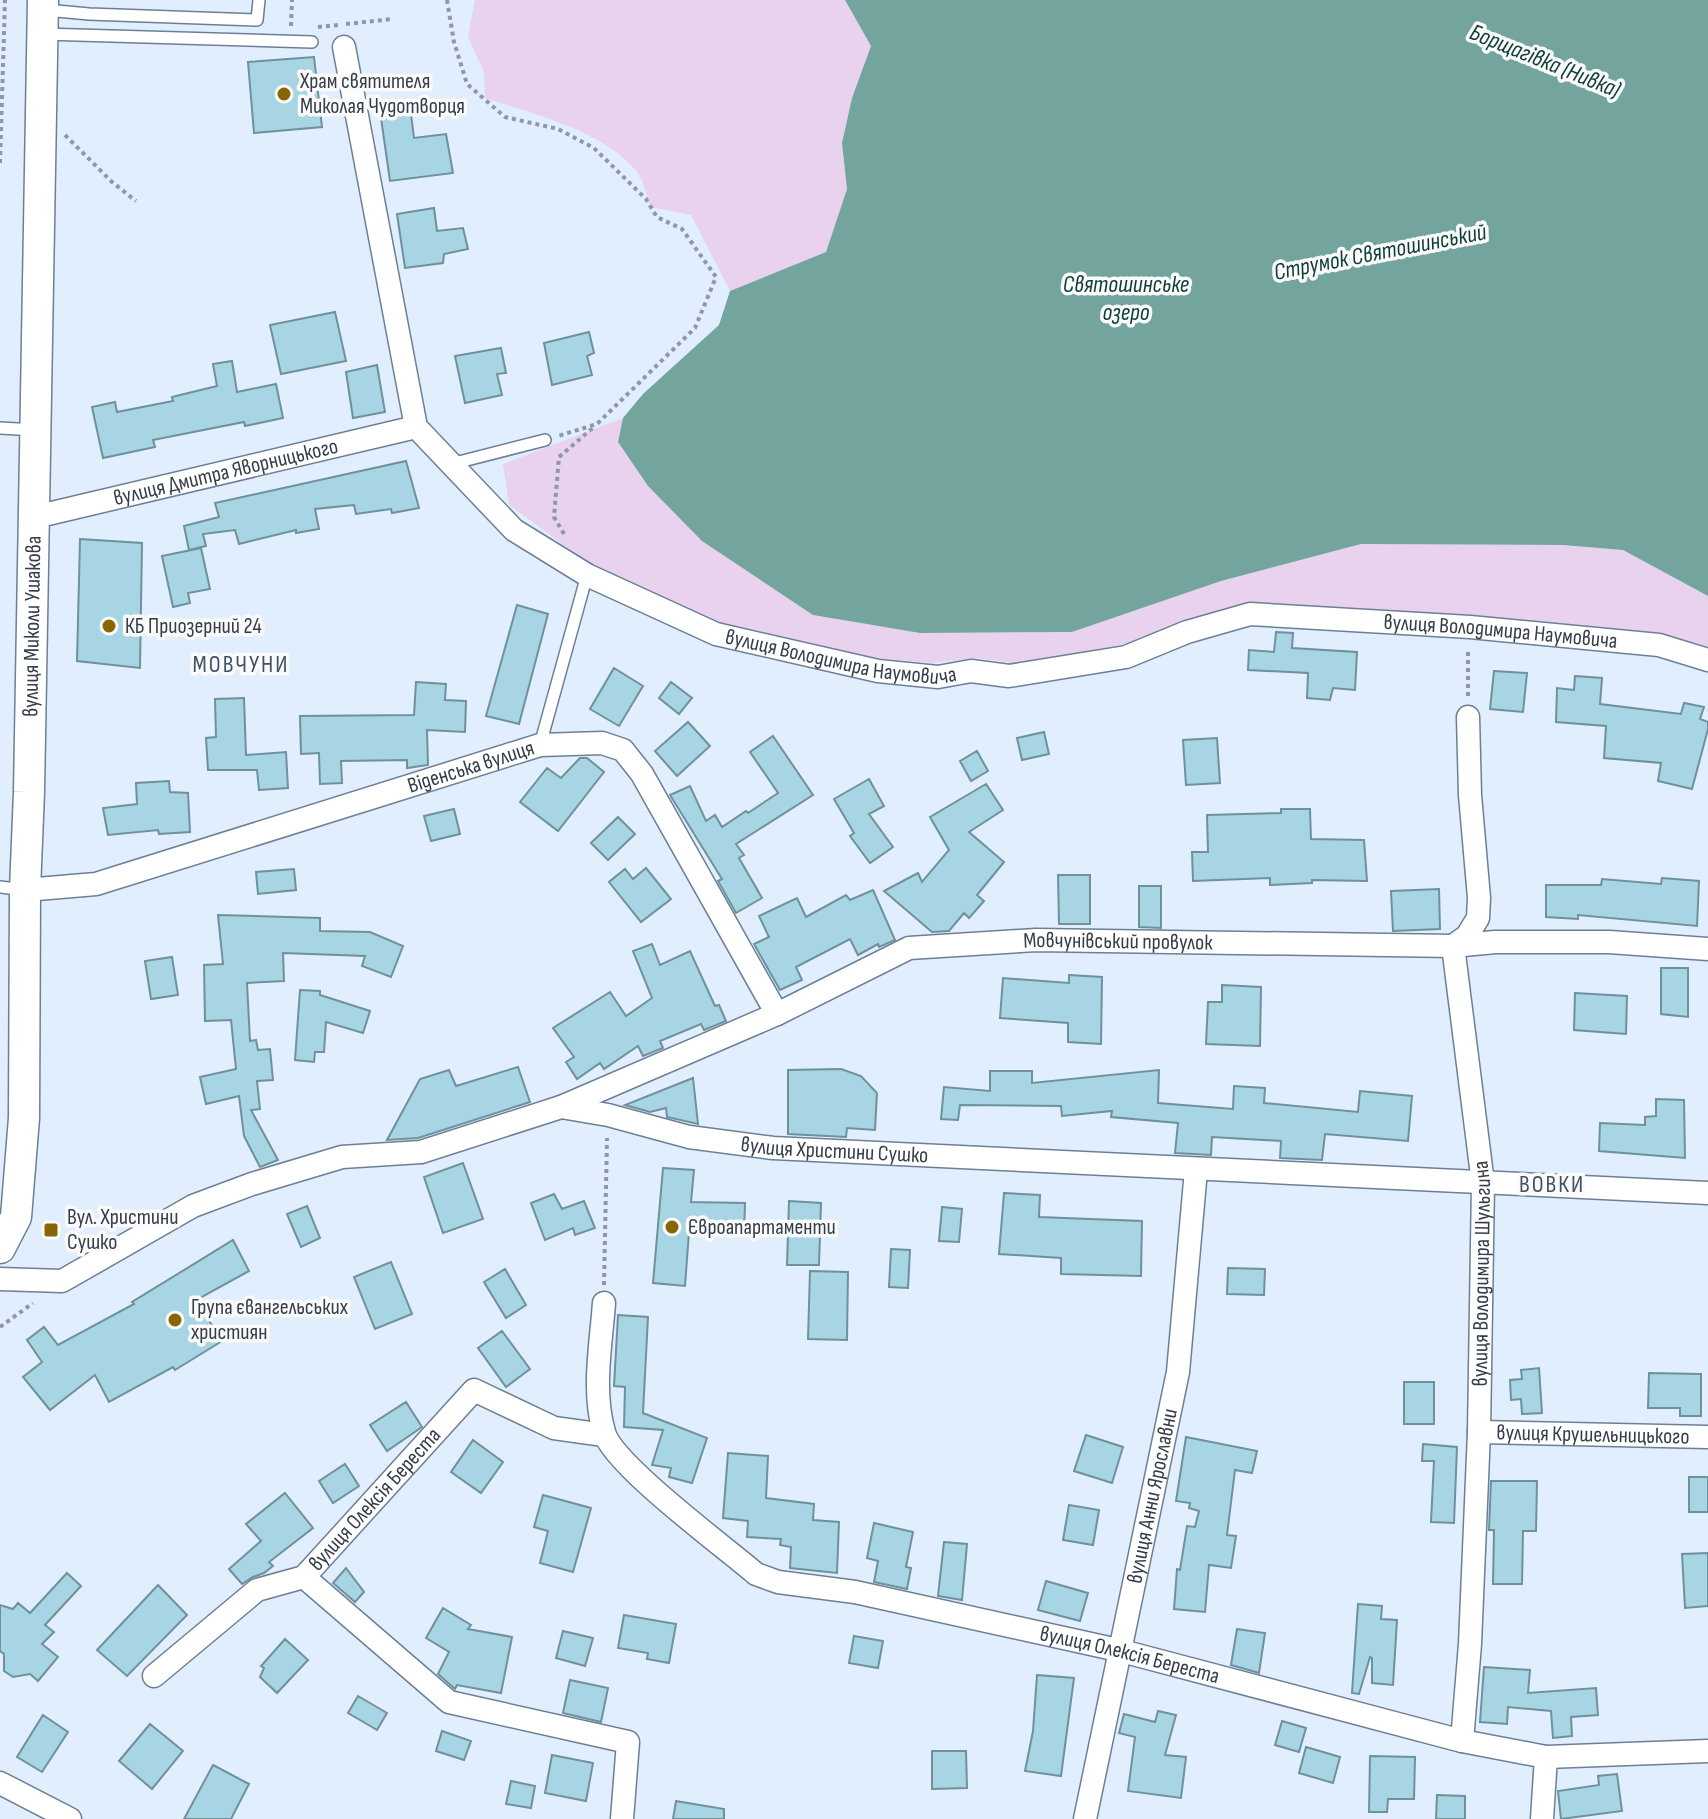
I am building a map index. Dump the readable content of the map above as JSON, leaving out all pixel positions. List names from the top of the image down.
{
  "streets": {
    "street": [
      "вулиця Дмитра Яворницького",
      "вулиця Миколи Ушакова",
      "вулиця Володимира Наумовича",
      "Віденська вулиця",
      "Мовчунівський провулок",
      "вулиця Христини Сушко",
      "вулиця Володимира Шульгина",
      "вулиця Крушельницького",
      "вулиця Анни Ярославни",
      "вулиця Олексія Береста"
    ]
  },
  "crossings": [
    ["вулиця Дмитра Яворницького", "вулиця Миколи Ушакова"],
    ["вулиця Дмитра Яворницького", "вулиця Володимира Наумовича"],
    ["вулиця Миколи Ушакова", "Віденська вулиця"],
    ["Віденська вулиця", "Мовчунівський провулок"],
    ["Мовчунівський провулок", "вулиця Христини Сушко"],
    ["Мовчунівський провулок", "вулиця Володимира Шульгина"],
    ["вулиця Христини Сушко", "вулиця Володимира Шульгина"],
    ["вулиця Христини Сушко", "вулиця Анни Ярославни"],
    ["вулиця Володимира Шульгина", "вулиця Крушельницького"],
    ["вулиця Володимира Шульгина", "вулиця Олексія Береста"],
    ["вулиця Анни Ярославни", "вулиця Олексія Береста"]
  ],
  "districts": ["МОВЧУНИ", "ВОВКИ"],
  "water": ["Борщагівка (Нивка)", "Струмок Святошинський", "Святошинське озеро"],
  "places": {
    "other": [
      "Храм святителя Миколая Чудотворця",
      "КБ Приозерний 24",
      "Євроапартаменти",
      "Група євангельських християн"
    ],
    "transit": ["Вул. Христини Сушко"]
  }
}
